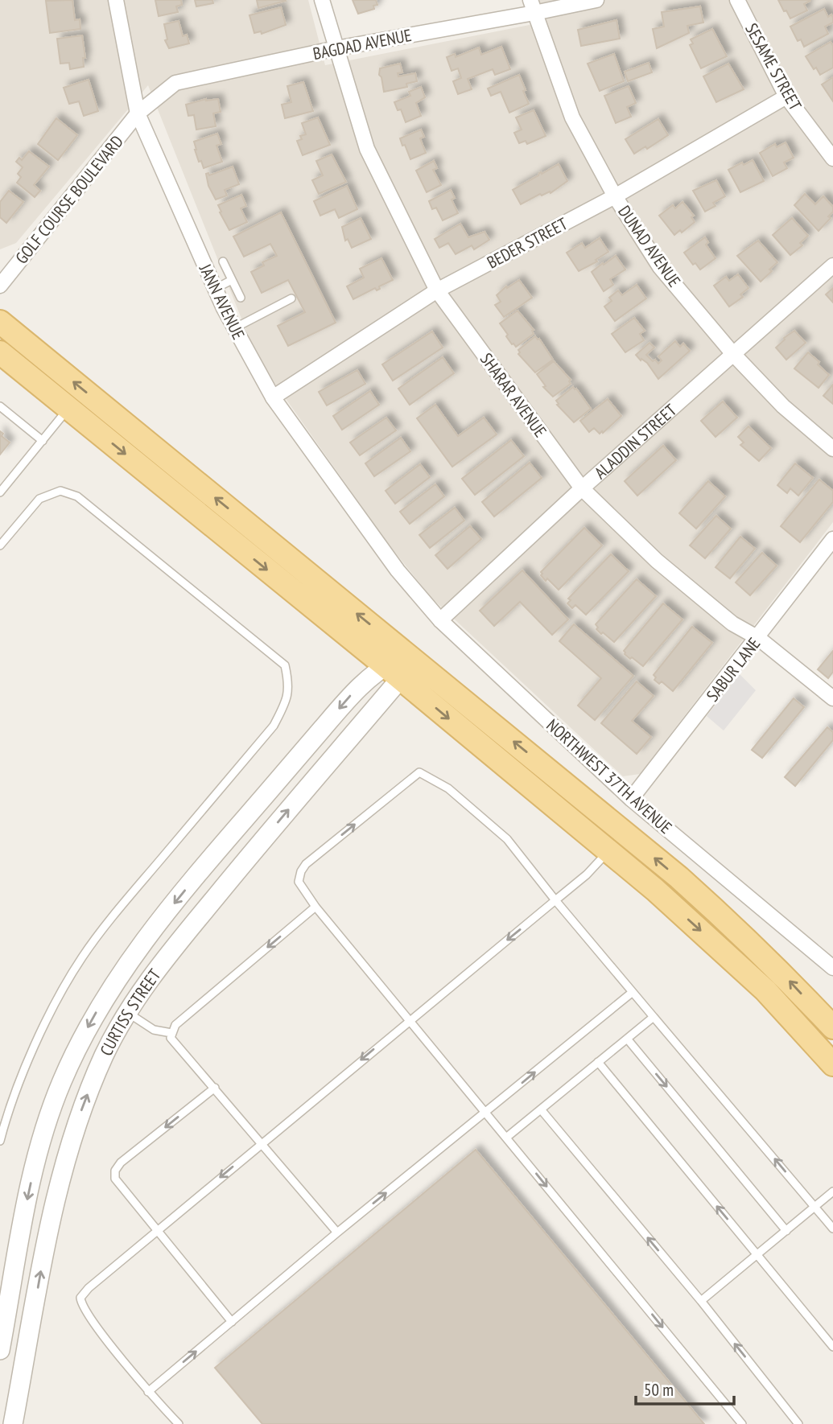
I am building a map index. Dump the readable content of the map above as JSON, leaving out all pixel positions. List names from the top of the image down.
{
  "streets": {
    "street": [
      "BAGDAD AVENUE",
      "SESAME STREET",
      "GOLF COURSE BOULEVARD",
      "BEDER STREET",
      "DUNAD AVENUE",
      "JANN AVENUE",
      "SHARAR AVENUE",
      "ALADDIN STREET",
      "SABUR LANE",
      "NORTHWEST 37TH AVENUE",
      "CURTISS STREET"
    ]
  },
  "crossings": [
    ["BAGDAD AVENUE", "GOLF COURSE BOULEVARD"],
    ["BAGDAD AVENUE", "DUNAD AVENUE"],
    ["BAGDAD AVENUE", "JANN AVENUE"],
    ["BAGDAD AVENUE", "SHARAR AVENUE"],
    ["SESAME STREET", "BEDER STREET"],
    ["GOLF COURSE BOULEVARD", "JANN AVENUE"],
    ["BEDER STREET", "DUNAD AVENUE"],
    ["BEDER STREET", "JANN AVENUE"],
    ["BEDER STREET", "SHARAR AVENUE"],
    ["DUNAD AVENUE", "ALADDIN STREET"],
    ["JANN AVENUE", "NORTHWEST 37TH AVENUE"],
    ["SHARAR AVENUE", "ALADDIN STREET"],
    ["SHARAR AVENUE", "SABUR LANE"],
    ["ALADDIN STREET", "NORTHWEST 37TH AVENUE"],
    ["SABUR LANE", "NORTHWEST 37TH AVENUE"]
  ],
  "scale_bar": "50 m"
}
